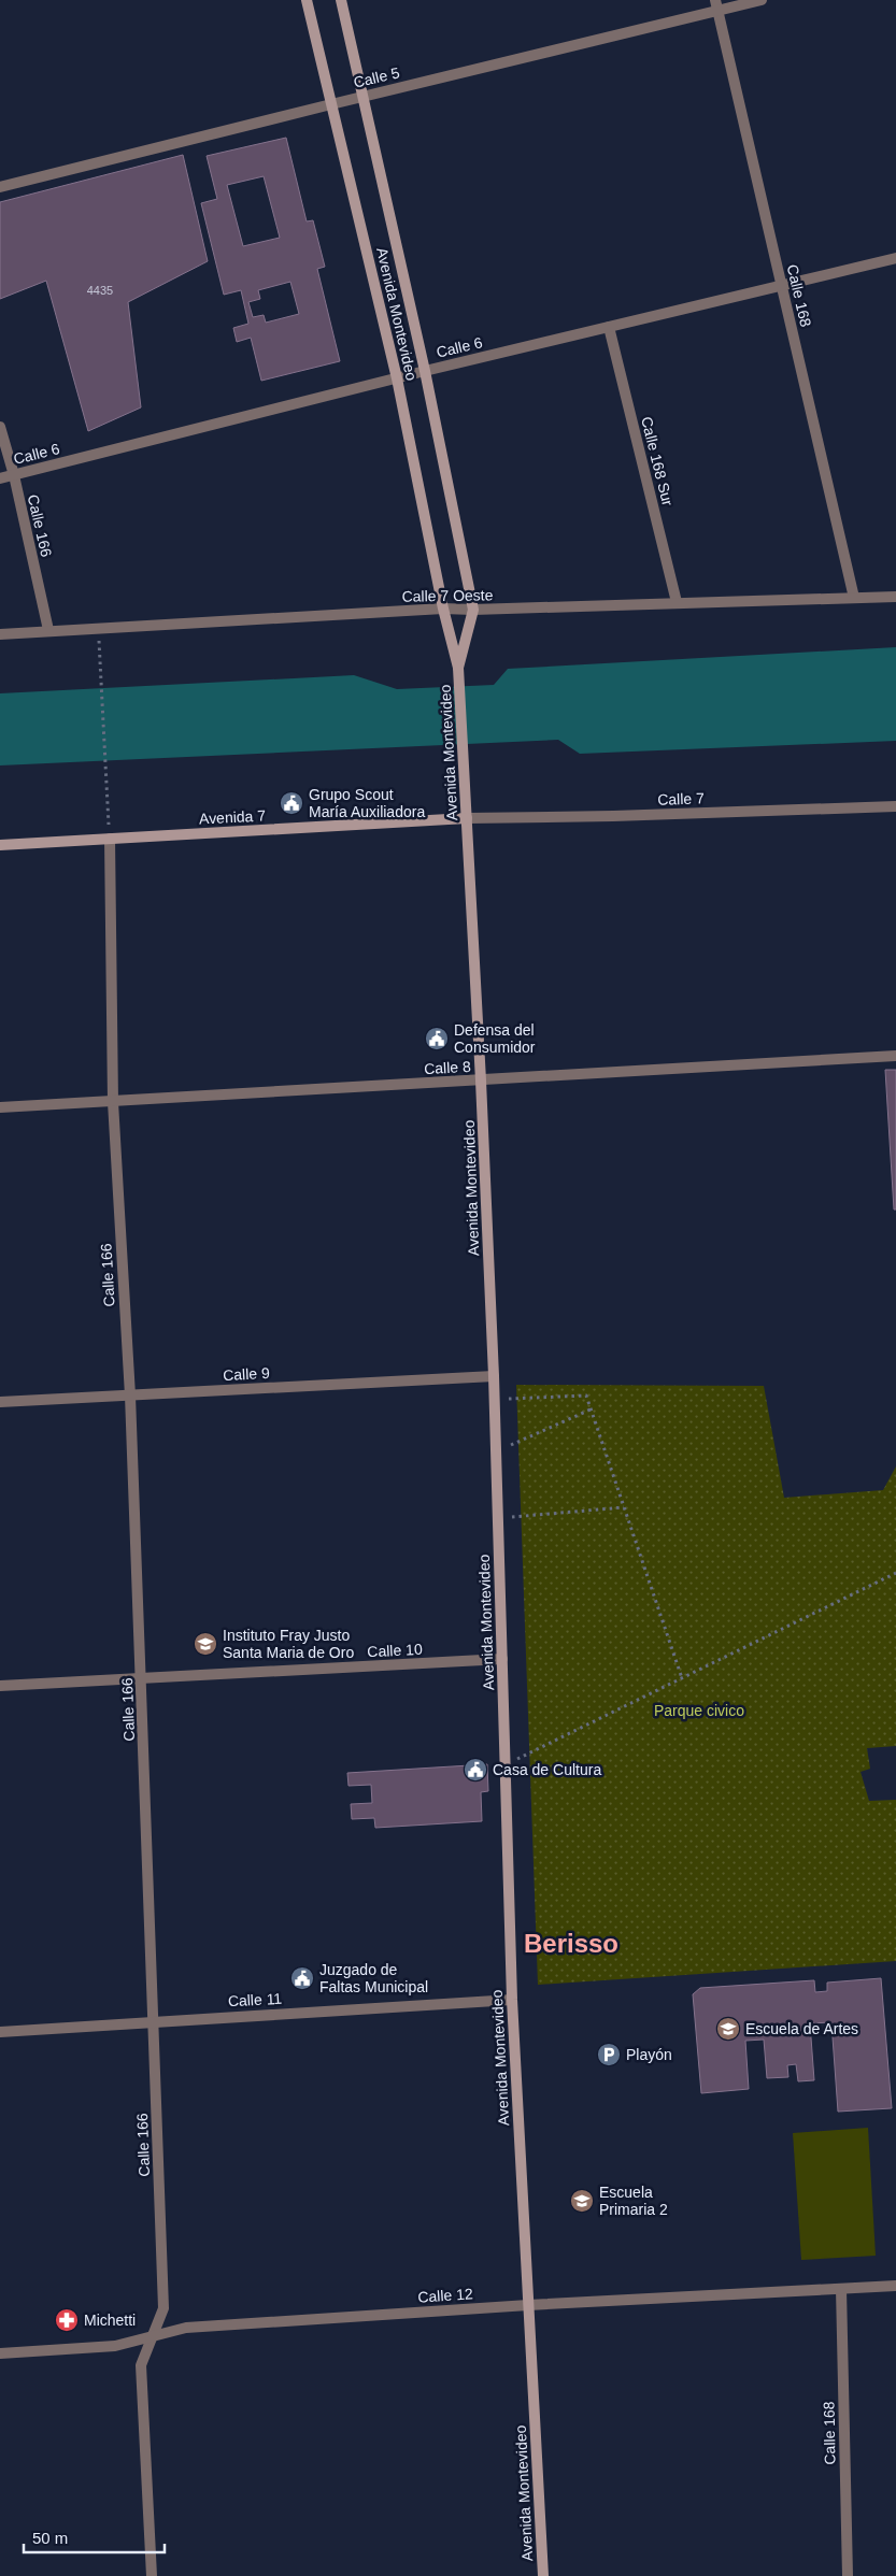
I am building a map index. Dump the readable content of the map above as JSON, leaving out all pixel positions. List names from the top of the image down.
{
  "streets": {
    "main road": ["Avenida Montevideo", "Avenida 7"],
    "street": [
      "Calle 5",
      "Calle 168",
      "Calle 6",
      "Calle 168 Sur",
      "Calle 166",
      "Calle 7 Oeste",
      "Calle 7",
      "Calle 8",
      "Calle 9",
      "Calle 10",
      "Calle 11",
      "Calle 12"
    ]
  },
  "crossings": [
    ["Calle 5", "Calle 168"],
    ["Calle 5", "Avenida Montevideo"],
    ["Calle 168", "Calle 6"],
    ["Calle 168", "Calle 7 Oeste"],
    ["Calle 168", "Calle 12"],
    ["Avenida Montevideo", "Calle 6"],
    ["Avenida Montevideo", "Calle 7 Oeste"],
    ["Avenida Montevideo", "Calle 7"],
    ["Avenida Montevideo", "Avenida 7"],
    ["Avenida Montevideo", "Calle 8"],
    ["Avenida Montevideo", "Calle 9"],
    ["Avenida Montevideo", "Calle 10"],
    ["Avenida Montevideo", "Calle 11"],
    ["Avenida Montevideo", "Calle 12"],
    ["Calle 6", "Calle 168 Sur"],
    ["Calle 6", "Calle 166"],
    ["Calle 168 Sur", "Calle 7 Oeste"],
    ["Calle 166", "Calle 7 Oeste"],
    ["Calle 166", "Avenida 7"],
    ["Calle 166", "Calle 8"],
    ["Calle 166", "Calle 9"],
    ["Calle 166", "Calle 10"],
    ["Calle 166", "Calle 11"],
    ["Calle 166", "Calle 12"],
    ["Calle 7", "Avenida 7"]
  ],
  "districts": ["Berisso"],
  "parks": ["Parque civico"],
  "places": {
    "public building": [
      "Grupo Scout María Auxiliadora",
      "Defensa del Consumidor",
      "Casa de Cultura",
      "Juzgado de Faltas Municipal"
    ],
    "school or university": ["Instituto Fray Justo Santa Maria de Oro", "Escuela de Artes", "Escuela Primaria 2"],
    "parking": ["Playón"],
    "pharmacy": ["Michetti"]
  },
  "house_numbers": ["4435"],
  "scale_bar": "50 m"
}
